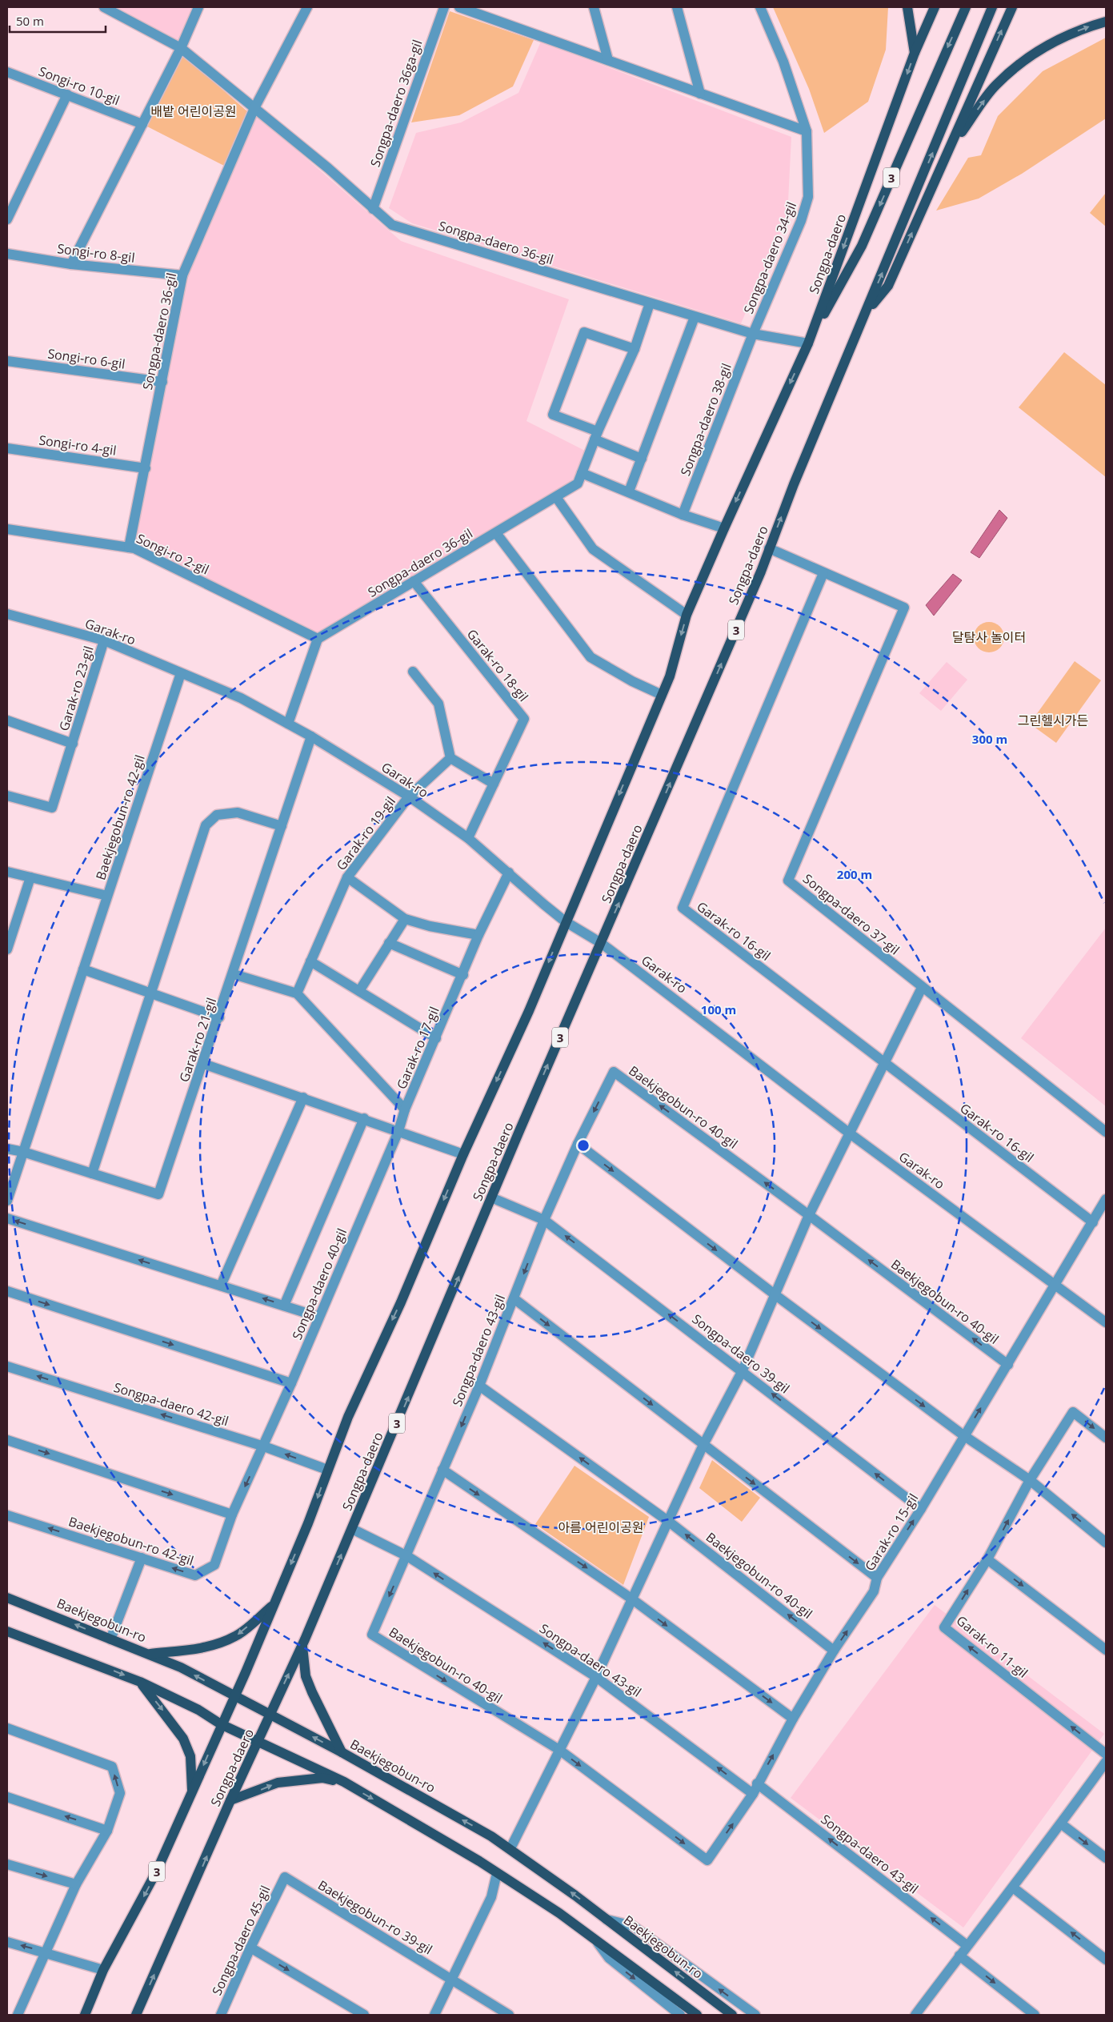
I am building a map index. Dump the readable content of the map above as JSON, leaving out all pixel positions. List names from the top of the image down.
{
  "streets": {
    "main road": ["3", "Songpa-daero", "Baekjegobun-ro"],
    "street": [
      "Songi-ro 10-gil",
      "Songpa-daero 36ga-gil",
      "Songpa-daero 36-gil",
      "Songi-ro 8-gil",
      "Songpa-daero 34-gil",
      "Songi-ro 6-gil",
      "Songpa-daero 38-gil",
      "Songi-ro 4-gil",
      "Songi-ro 2-gil",
      "Garak-ro",
      "Garak-ro 18-gil",
      "Garak-ro 23-gil",
      "Baekjegobun-ro 42-gil",
      "Garak-ro 19-gil",
      "Songpa-daero 37-gil",
      "Garak-ro 16-gil",
      "Garak-ro 21-gil",
      "Garak-ro 17-gil",
      "Baekjegobun-ro 40-gil",
      "Songpa-daero 40-gil",
      "Songpa-daero 43-gil",
      "Songpa-daero 39-gil",
      "Songpa-daero 42-gil",
      "Garak-ro 15-gil",
      "Garak-ro 11-gil",
      "Baekjegobun-ro 39-gil",
      "Songpa-daero 45-gil"
    ]
  },
  "crossings": [
    ["Songpa-daero 36ga-gil", "Songpa-daero 36-gil"],
    ["3", "Songpa-daero 36-gil"],
    ["3", "Songpa-daero"],
    ["Songpa-daero 36-gil", "Songi-ro 8-gil"],
    ["Songpa-daero 36-gil", "Songpa-daero"],
    ["Songpa-daero 36-gil", "Songpa-daero 34-gil"],
    ["Songpa-daero 36-gil", "Songi-ro 6-gil"],
    ["Songpa-daero 36-gil", "Songpa-daero 38-gil"],
    ["Songpa-daero 36-gil", "Songi-ro 4-gil"],
    ["Songpa-daero 36-gil", "Songi-ro 2-gil"],
    ["Songpa-daero 36-gil", "Garak-ro 18-gil"],
    ["Songpa-daero", "Garak-ro"],
    ["Songpa-daero", "Songpa-daero 37-gil"],
    ["Songpa-daero", "Songpa-daero 43-gil"],
    ["Songpa-daero", "Songpa-daero 39-gil"],
    ["Songpa-daero", "Songpa-daero 42-gil"],
    ["Songpa-daero", "Baekjegobun-ro"],
    ["Songpa-daero 34-gil", "Songpa-daero 38-gil"],
    ["Garak-ro", "Garak-ro 18-gil"],
    ["Garak-ro", "Garak-ro 23-gil"],
    ["Garak-ro", "Baekjegobun-ro 42-gil"],
    ["Garak-ro", "Garak-ro 19-gil"],
    ["Garak-ro", "Garak-ro 21-gil"],
    ["Garak-ro", "Garak-ro 17-gil"],
    ["Garak-ro", "Garak-ro 15-gil"],
    ["Baekjegobun-ro 42-gil", "Garak-ro 21-gil"],
    ["Baekjegobun-ro 42-gil", "Songpa-daero 40-gil"],
    ["Baekjegobun-ro 42-gil", "Songpa-daero 42-gil"],
    ["Songpa-daero 37-gil", "Garak-ro 16-gil"],
    ["Garak-ro 17-gil", "Songpa-daero 40-gil"],
    ["Baekjegobun-ro 40-gil", "Songpa-daero 43-gil"],
    ["Baekjegobun-ro 40-gil", "Garak-ro 15-gil"],
    ["Songpa-daero 40-gil", "Songpa-daero 42-gil"],
    ["Songpa-daero 43-gil", "Songpa-daero 39-gil"],
    ["Songpa-daero 43-gil", "Garak-ro 15-gil"],
    ["Songpa-daero 39-gil", "Garak-ro 15-gil"],
    ["Baekjegobun-ro 39-gil", "Songpa-daero 45-gil"]
  ],
  "one_way": ["Garak-ro 15-gil"],
  "parks": [
    "배밭 어린이공원",
    "달탐사 놀이터",
    "그린헬시가든",
    "아름 어린이공원"
  ],
  "scale_bar": "50 m",
  "rings": ["300 m", "200 m", "100 m"]
}
